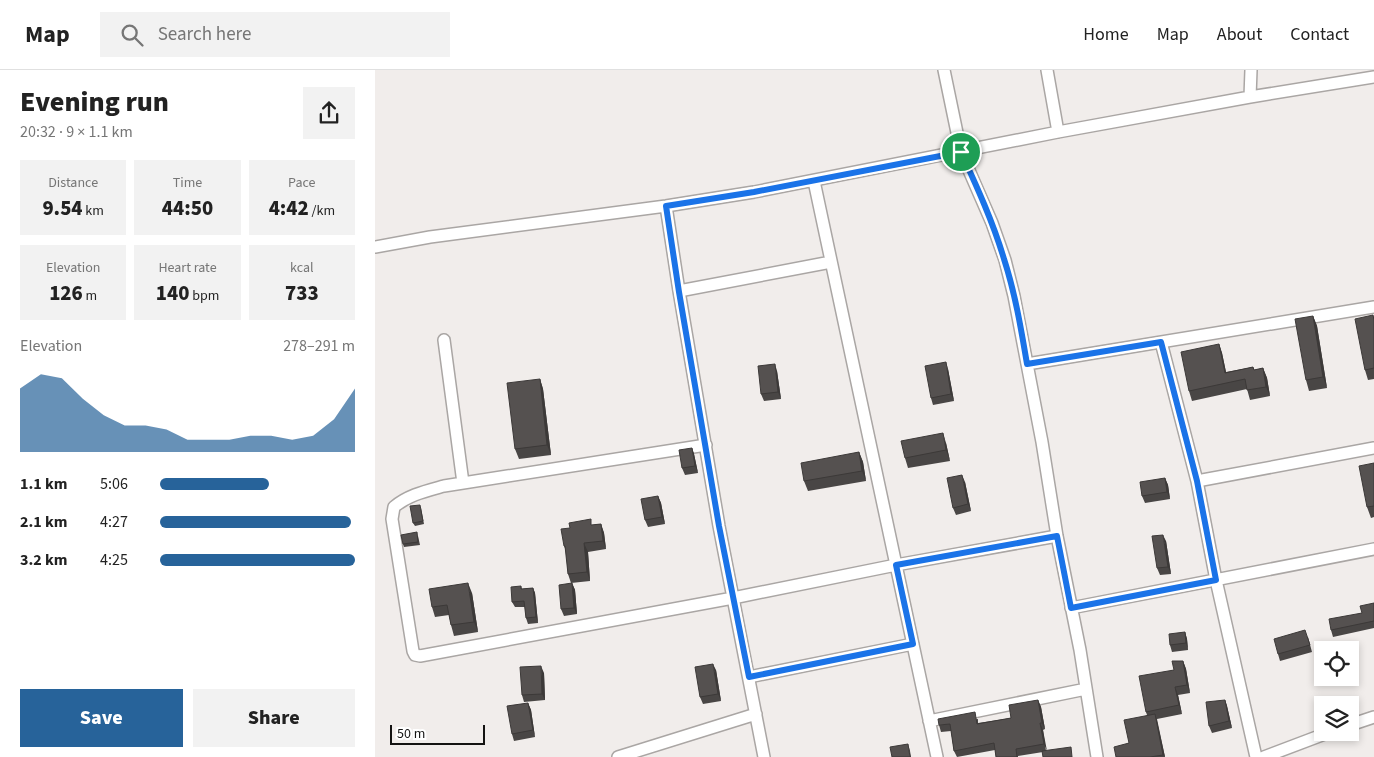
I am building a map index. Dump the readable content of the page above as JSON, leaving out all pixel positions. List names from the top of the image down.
{
  "scale_bar": "50 m",
  "page": {
    "header": "Map",
    "search": "Search here",
    "nav": [
      "Home",
      "Map",
      "About",
      "Contact"
    ],
    "heading": ["Evening run", "20:32 · 9 × 1.1 km"],
    "stats": [
      ["Distance", "9.54 km"],
      ["Time", "44:50"],
      ["Pace", "4:42 /km"],
      ["Elevation", "126 m"],
      ["Heart rate", "140 bpm"],
      ["kcal", "733"]
    ],
    "chart": ["Elevation", "278–291 m"],
    "list": [
      {
        "name": "1.1 km",
        "note": "5:06"
      },
      {
        "name": "2.1 km",
        "note": "4:27"
      },
      {
        "name": "3.2 km",
        "note": "4:25"
      }
    ],
    "buttons": ["Save", "Share"],
    "scale": "50 m"
  }
}
